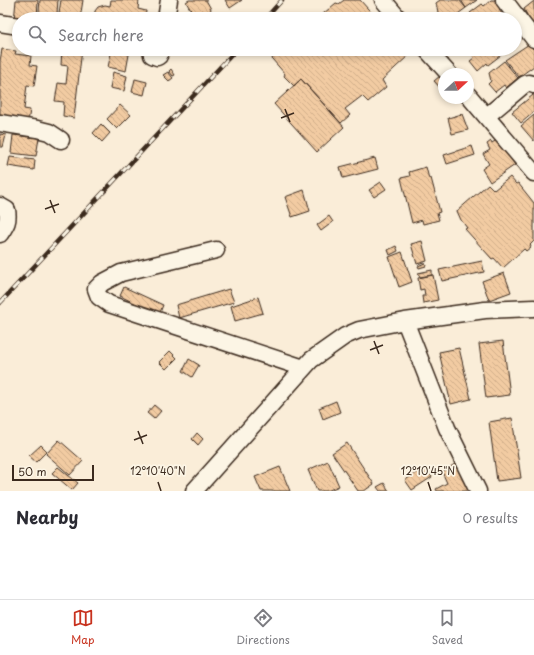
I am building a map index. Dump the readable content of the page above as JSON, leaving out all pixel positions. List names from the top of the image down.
{
  "scale_bar": "50 m",
  "north": "right",
  "page": {
    "search": "Search here",
    "scale": "50 m",
    "heading": ["Nearby", "0 results"],
    "nav": ["Map", "Directions", "Saved"]
  },
  "coordinates": ["12°10'40\"N", "12°10'45\"N"]
}
